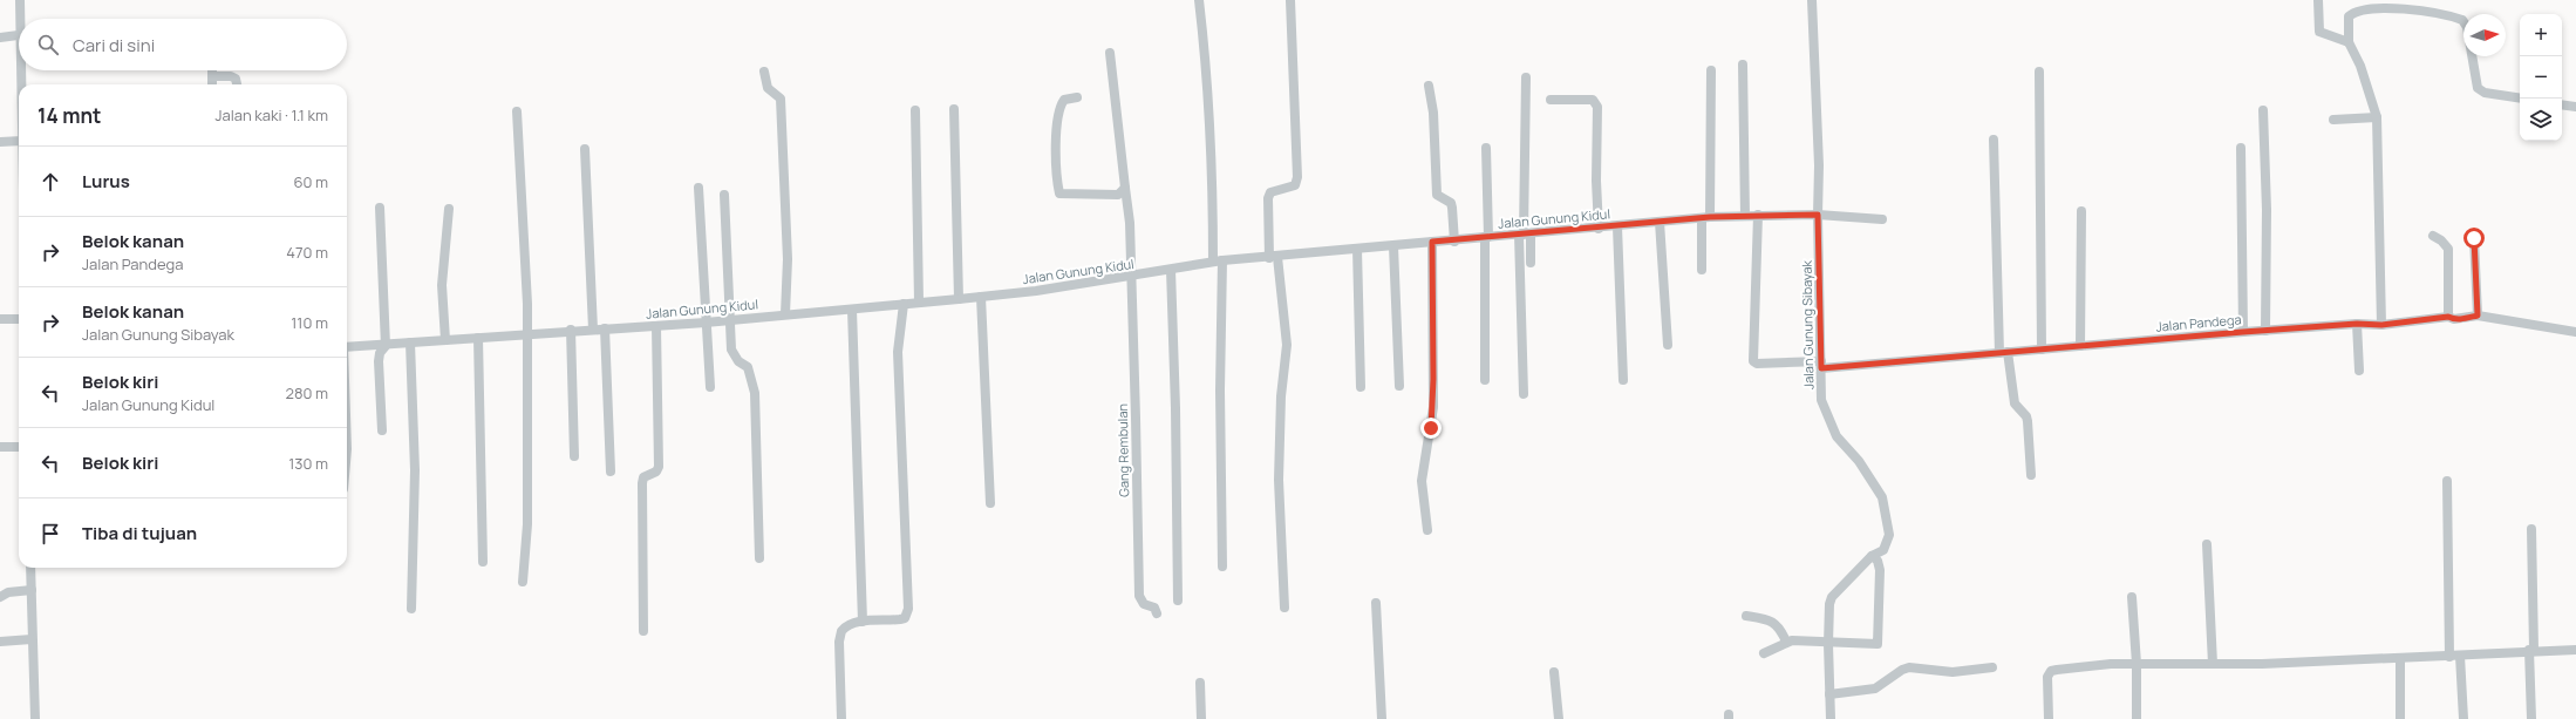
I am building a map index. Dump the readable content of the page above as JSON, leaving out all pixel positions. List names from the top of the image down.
{
  "streets": {
    "street": [
      "Jalan Gunung Kidul",
      "Jalan Pandega",
      "Jalan Gunung Sibayak",
      "Gang Rembulan"
    ]
  },
  "crossings": [
    ["Jalan Gunung Kidul", "Jalan Pandega"],
    ["Jalan Gunung Kidul", "Jalan Gunung Sibayak"],
    ["Jalan Gunung Kidul", "Gang Rembulan"],
    ["Jalan Pandega", "Jalan Gunung Sibayak"]
  ],
  "north": "right",
  "page": {
    "map_buttons": ["+", "−"],
    "search": "Cari di sini",
    "heading": ["14 mnt", "Jalan kaki · 1.1 km"],
    "list": [
      ["Lurus", "60 m"],
      ["Belok kanan", "Jalan Pandega", "470 m"],
      ["Belok kanan", "Jalan Gunung Sibayak", "110 m"],
      ["Belok kiri", "Jalan Gunung Kidul", "280 m"],
      ["Belok kiri", "130 m"],
      "Tiba di tujuan"
    ]
  }
}
